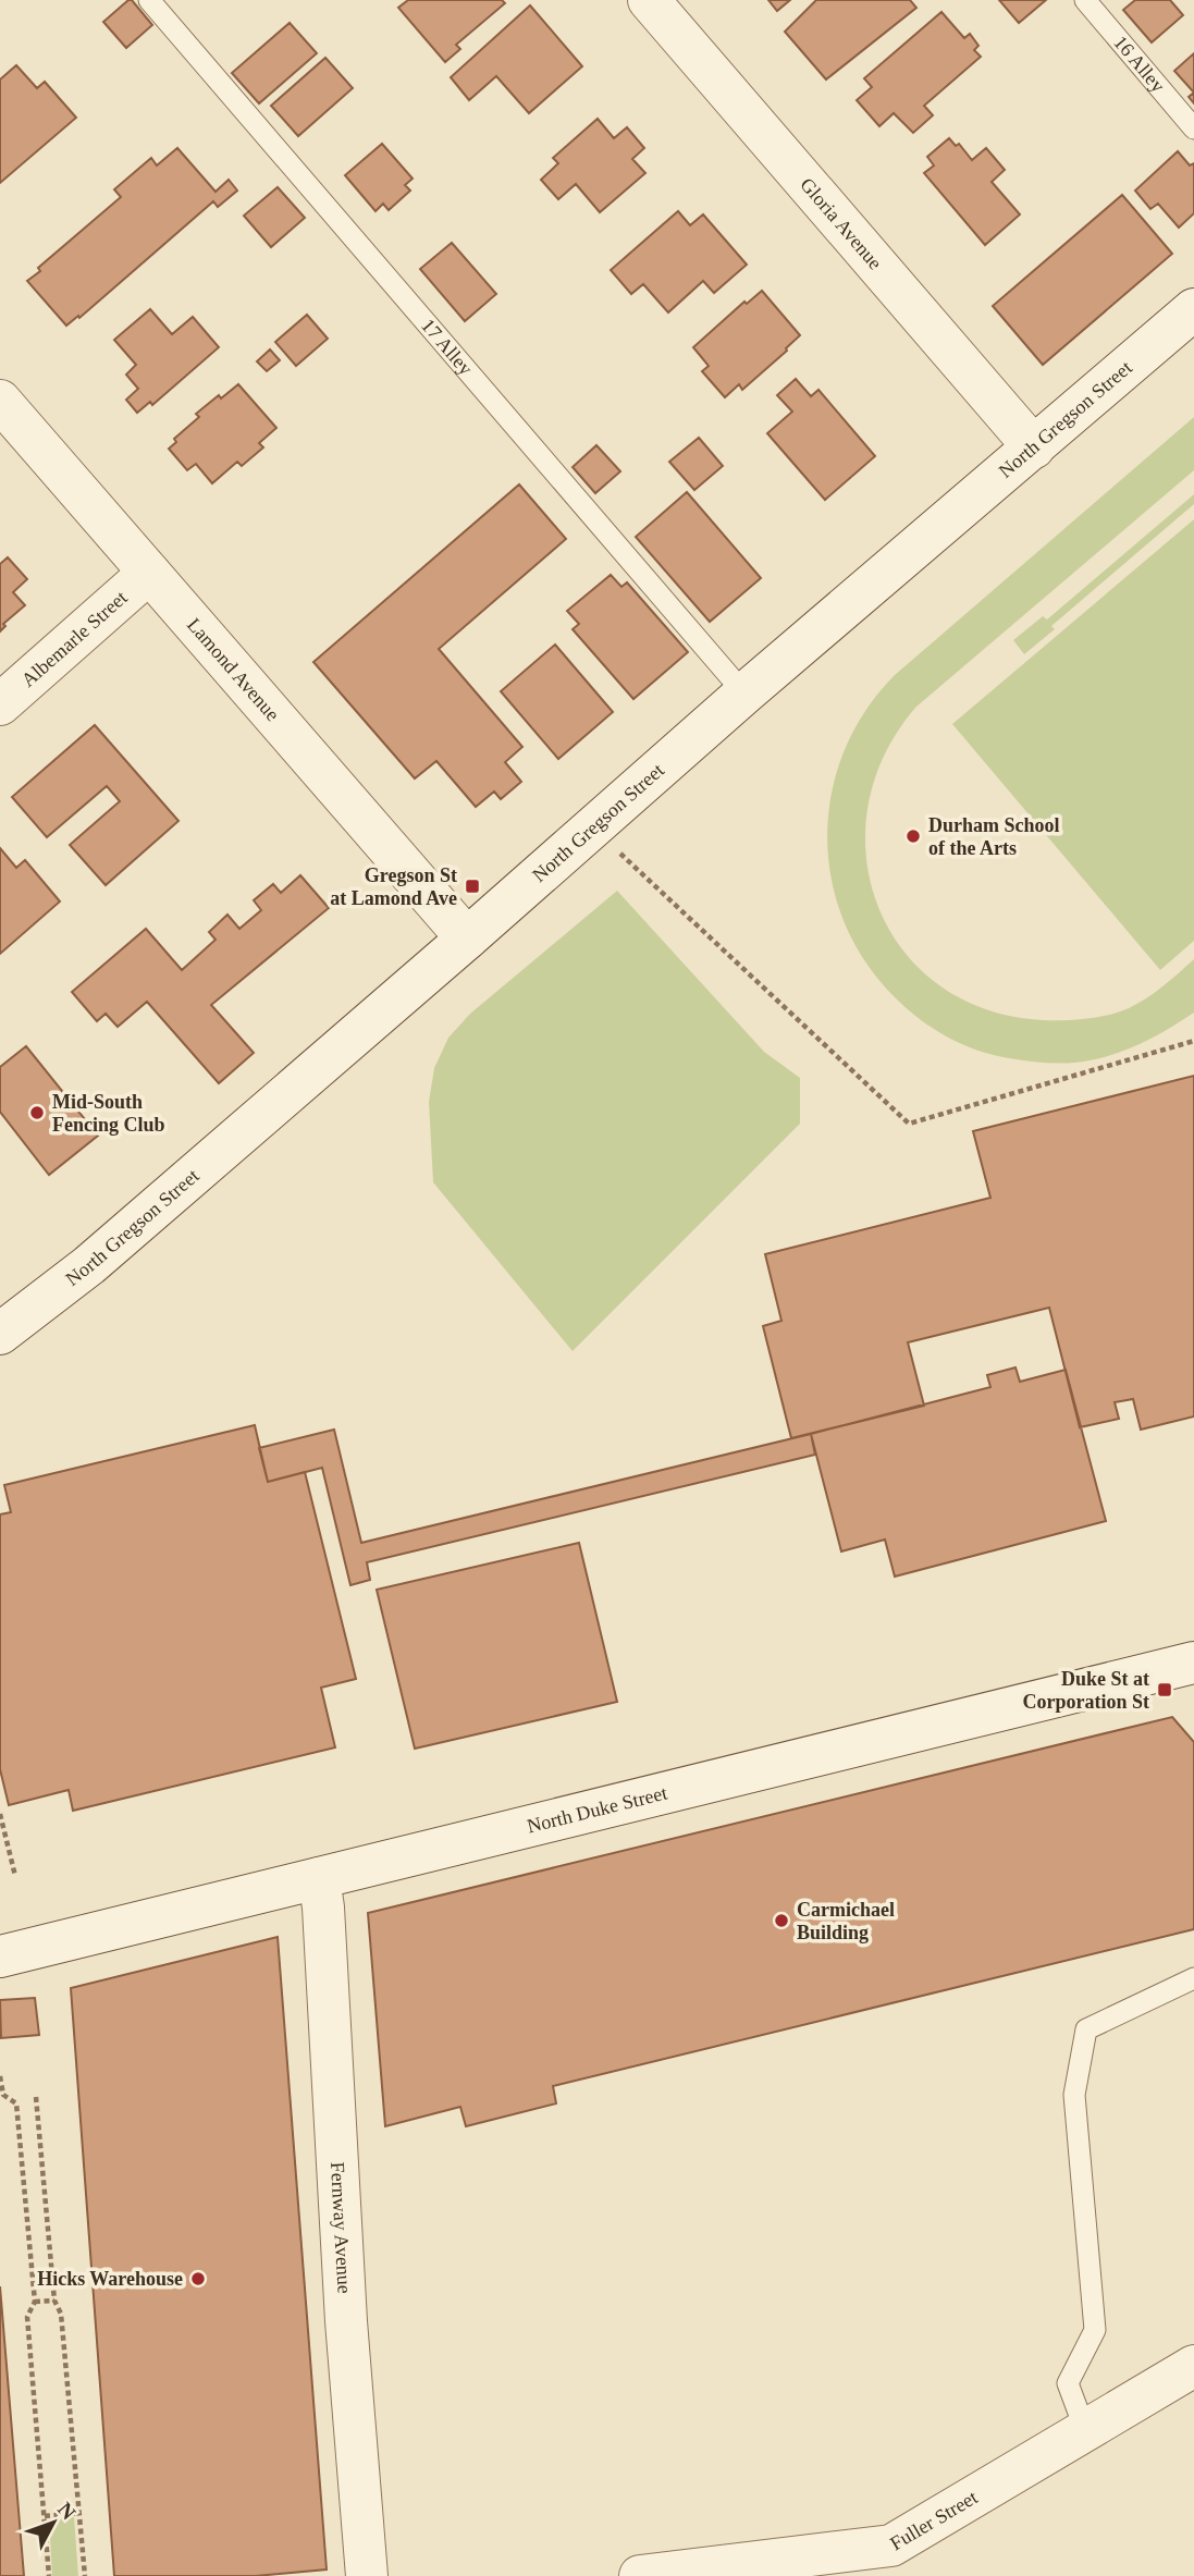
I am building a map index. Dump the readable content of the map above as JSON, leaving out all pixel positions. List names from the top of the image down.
{
  "streets": {
    "street": [
      "Gloria Avenue",
      "North Gregson Street",
      "Albemarle Street",
      "Lamond Avenue",
      "North Duke Street",
      "Fernway Avenue",
      "Fuller Street"
    ],
    "lane": ["16 Alley", "17 Alley"]
  },
  "crossings": [
    ["Gloria Avenue", "North Gregson Street"],
    ["17 Alley", "North Gregson Street"],
    ["North Gregson Street", "Lamond Avenue"],
    ["Albemarle Street", "Lamond Avenue"],
    ["North Duke Street", "Fernway Avenue"]
  ],
  "places": {
    "other": [
      "Durham School of the Arts",
      "Mid-South Fencing Club",
      "Carmichael Building",
      "Hicks Warehouse"
    ],
    "transit": ["Gregson St at Lamond Ave", "Duke St at Corporation St"]
  },
  "north": "top right"
}
